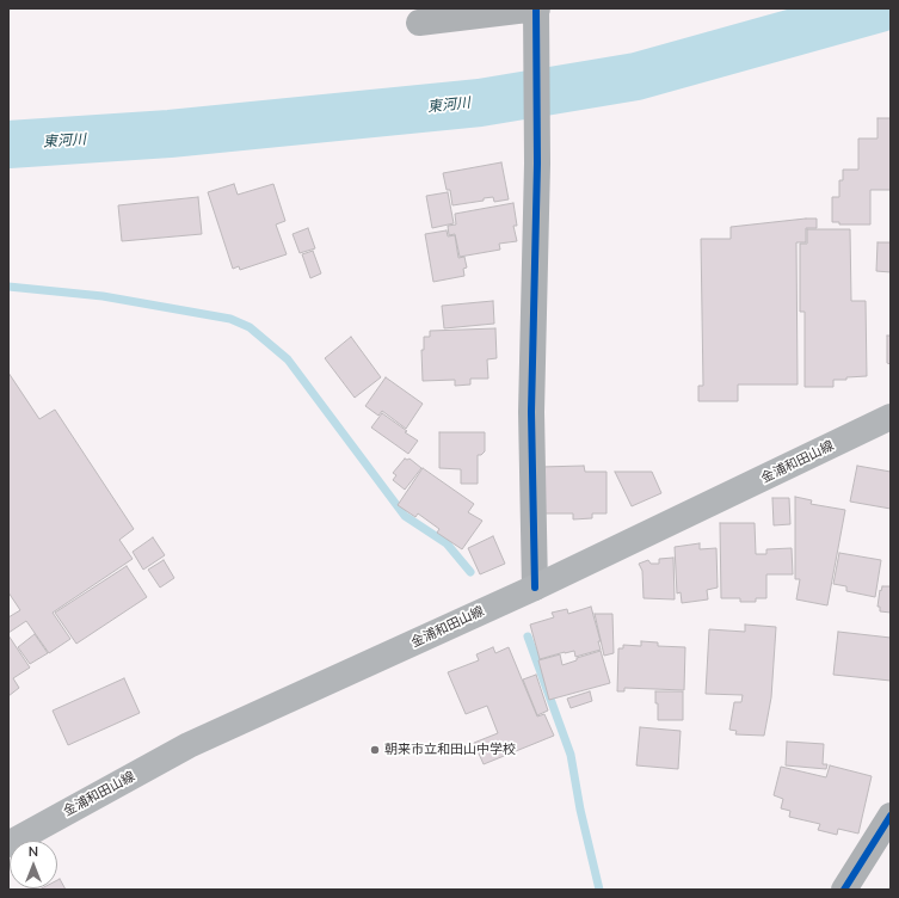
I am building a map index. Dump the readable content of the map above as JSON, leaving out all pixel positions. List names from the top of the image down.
{
  "streets": {
    "main road": ["金浦和田山線"]
  },
  "water": ["東河川"],
  "places": ["朝来市立和田山中学校"],
  "north": "top"
}
